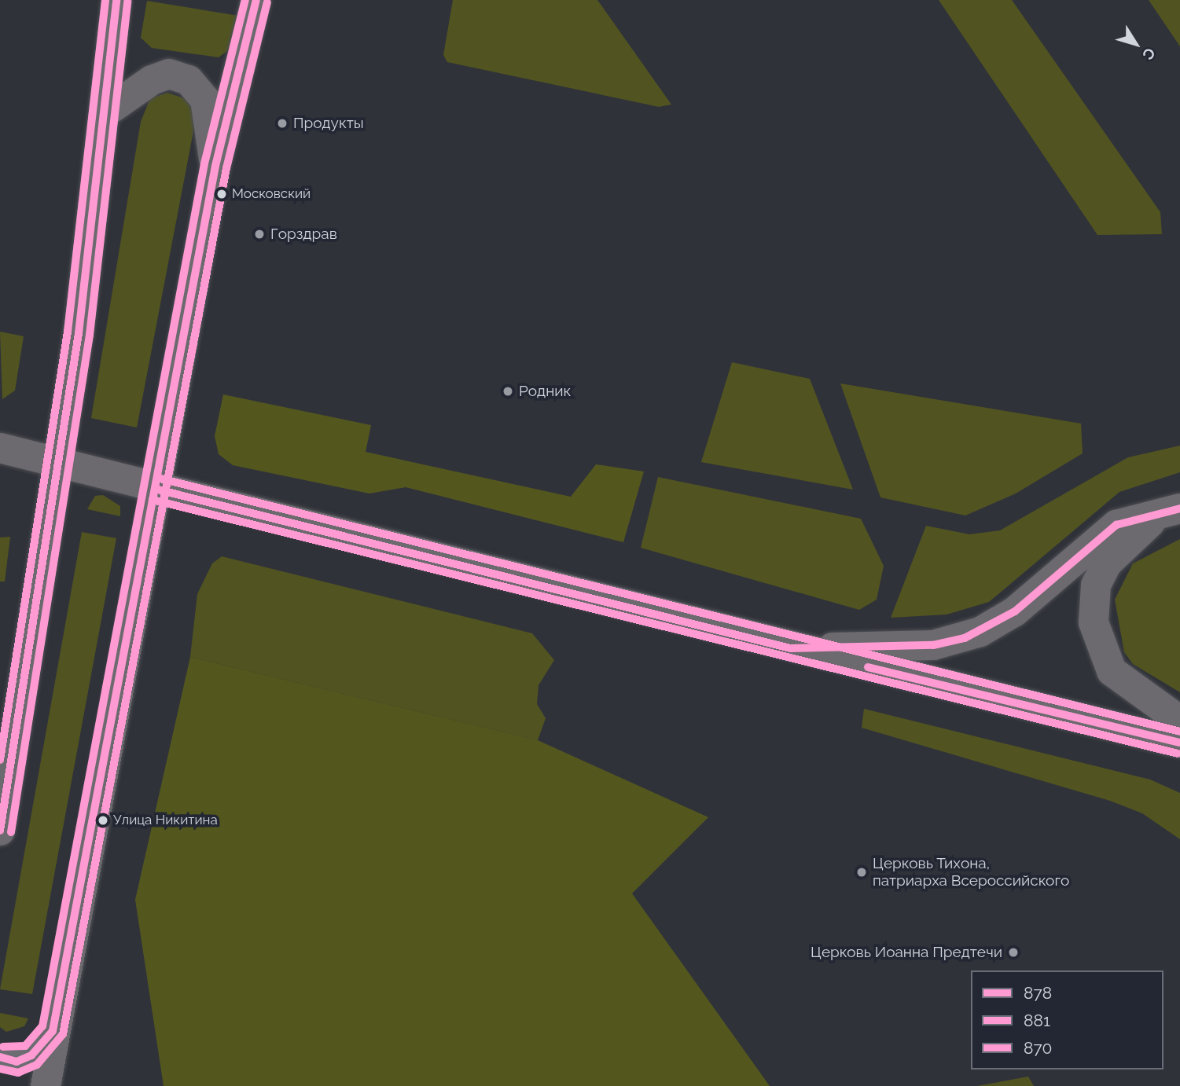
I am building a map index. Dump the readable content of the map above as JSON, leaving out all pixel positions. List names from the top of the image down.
{
  "places": [
    "Продукты",
    "Московский",
    "Горздрав",
    "Родник",
    "Улица Никитина",
    "Церковь Тихона, патриарха Всероссийского",
    "Церковь Иоанна Предтечи"
  ],
  "lines": ["transit line 878", "transit line 870", "transit line 881"],
  "legend": ["878", "881", "870"],
  "north": "bottom right"
}
